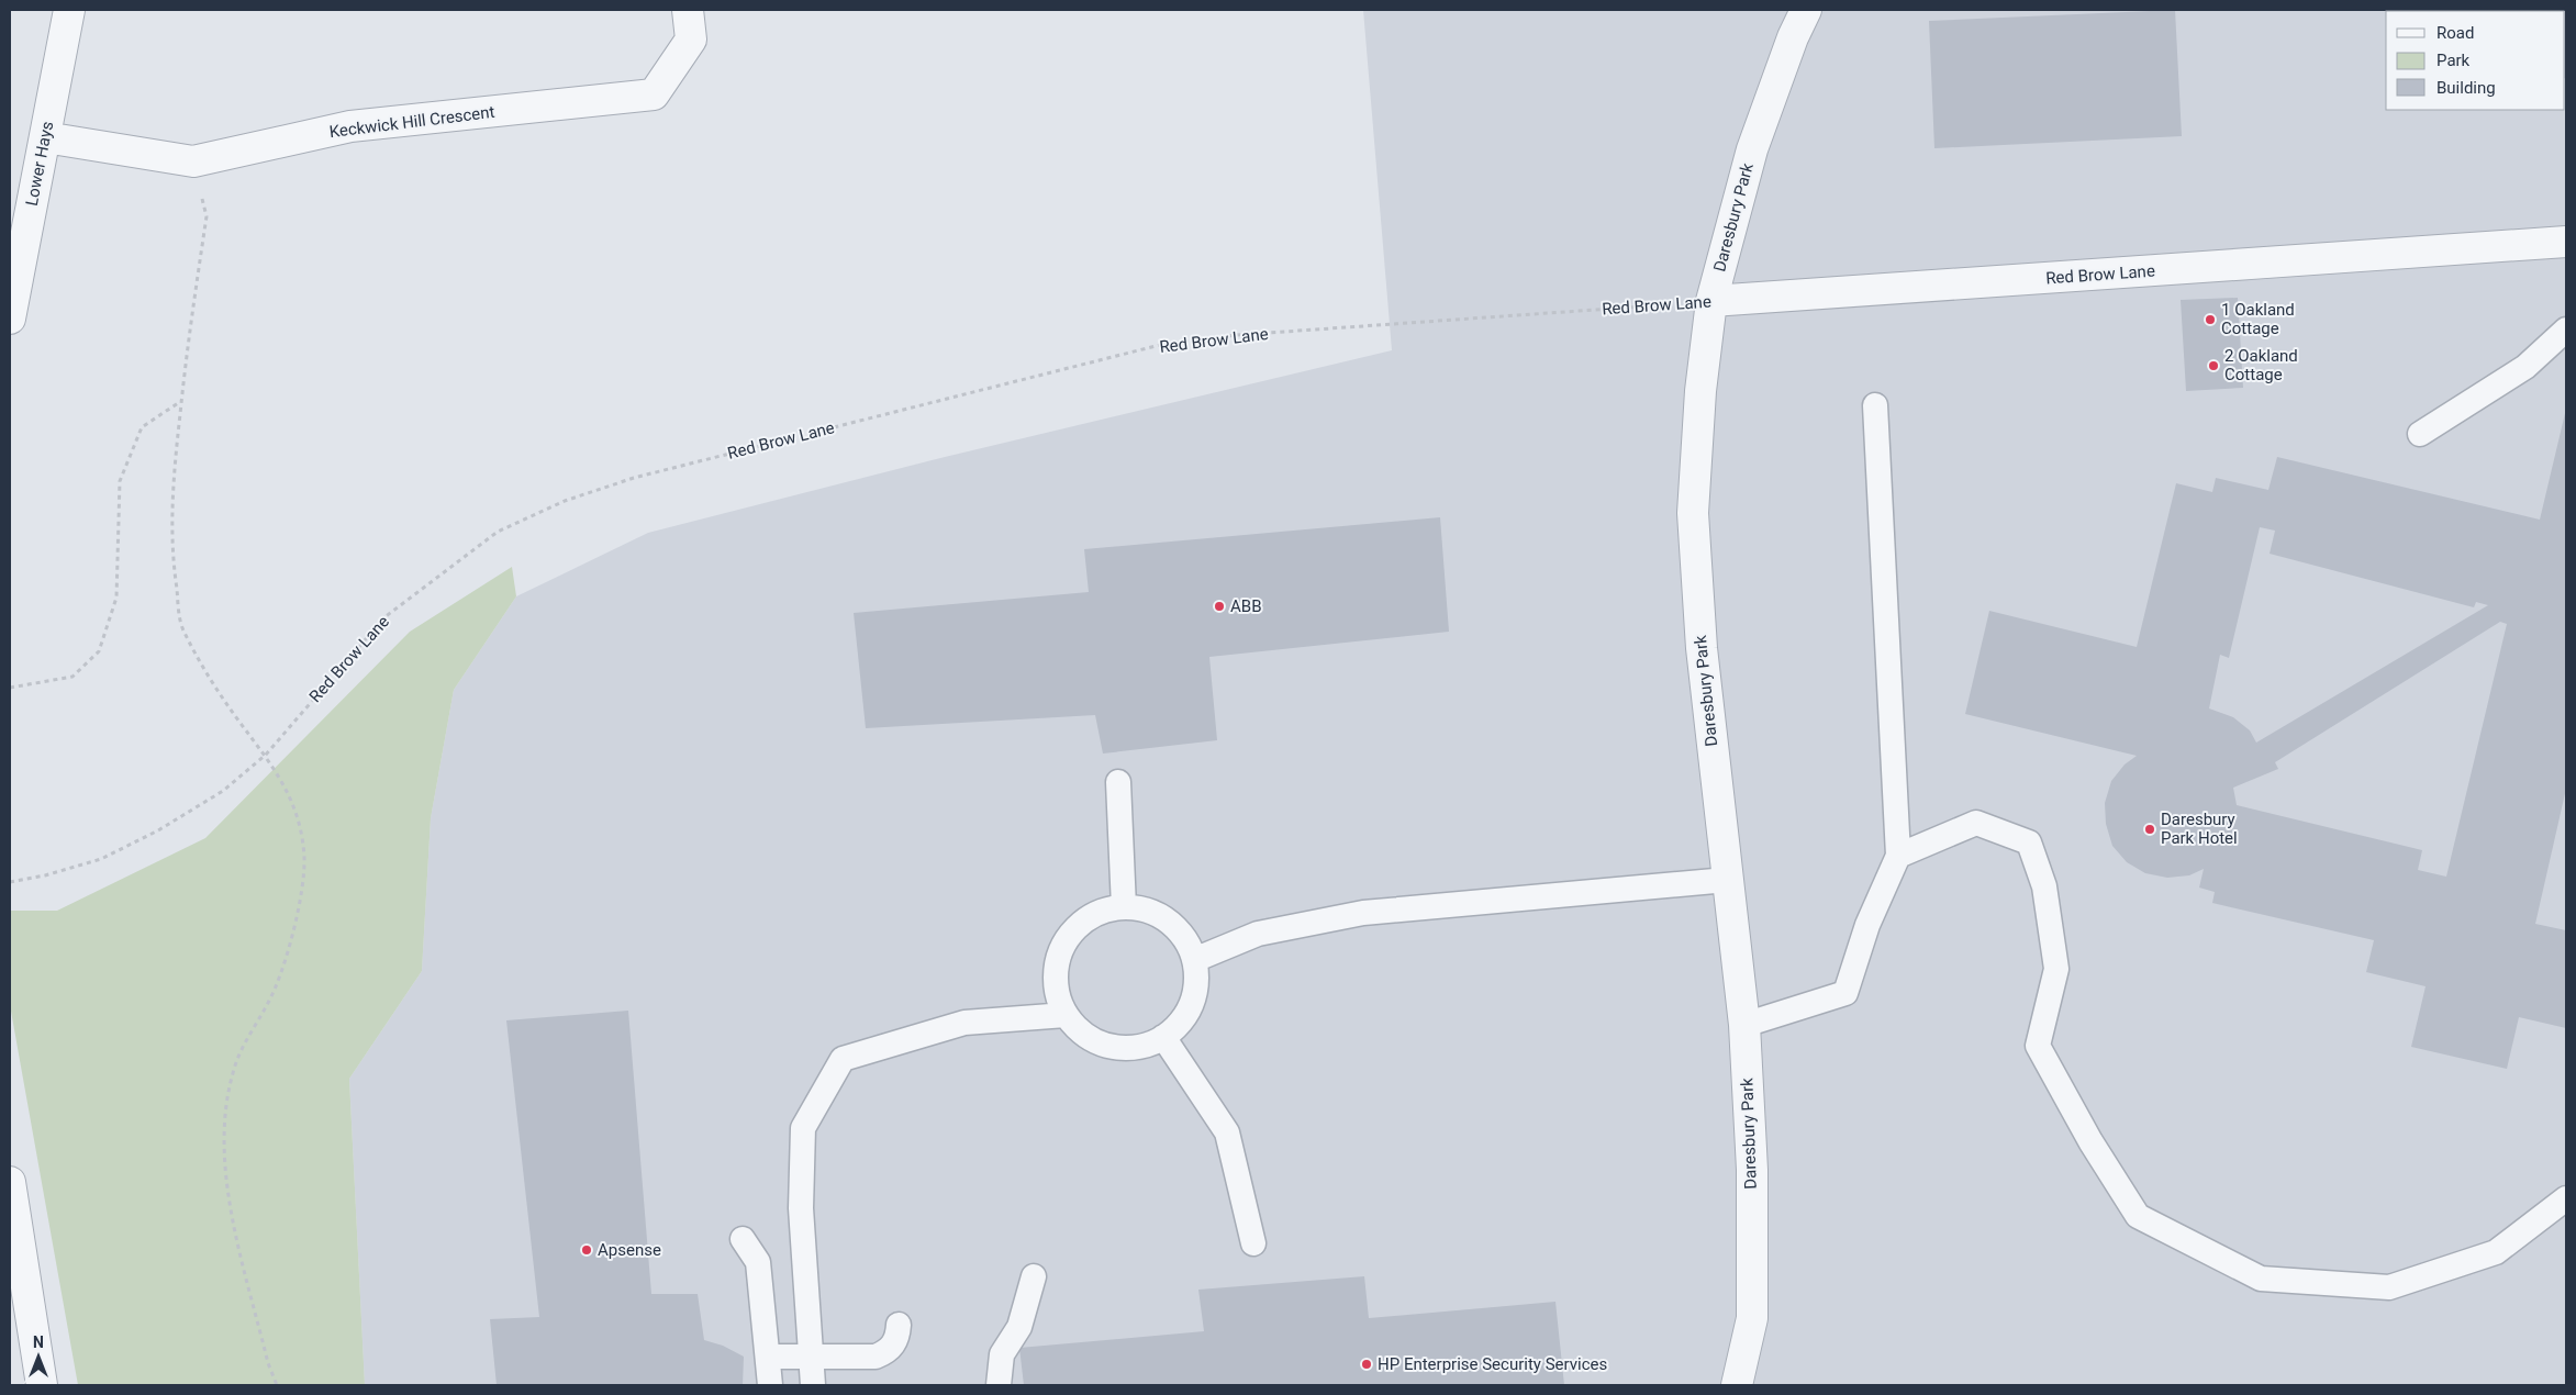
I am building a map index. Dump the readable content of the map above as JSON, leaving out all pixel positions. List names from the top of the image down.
{
  "streets": {
    "street": [
      "Keckwick Hill Crescent",
      "Lower Hays",
      "Daresbury Park",
      "Red Brow Lane"
    ]
  },
  "crossings": [
    ["Keckwick Hill Crescent", "Lower Hays"],
    ["Daresbury Park", "Red Brow Lane"]
  ],
  "places": [
    "1 Oakland Cottage",
    "2 Oakland Cottage",
    "ABB",
    "Daresbury Park Hotel",
    "Apsense",
    "HP Enterprise Security Services"
  ],
  "legend": ["Road", "Park", "Building"],
  "north": "top"
}
